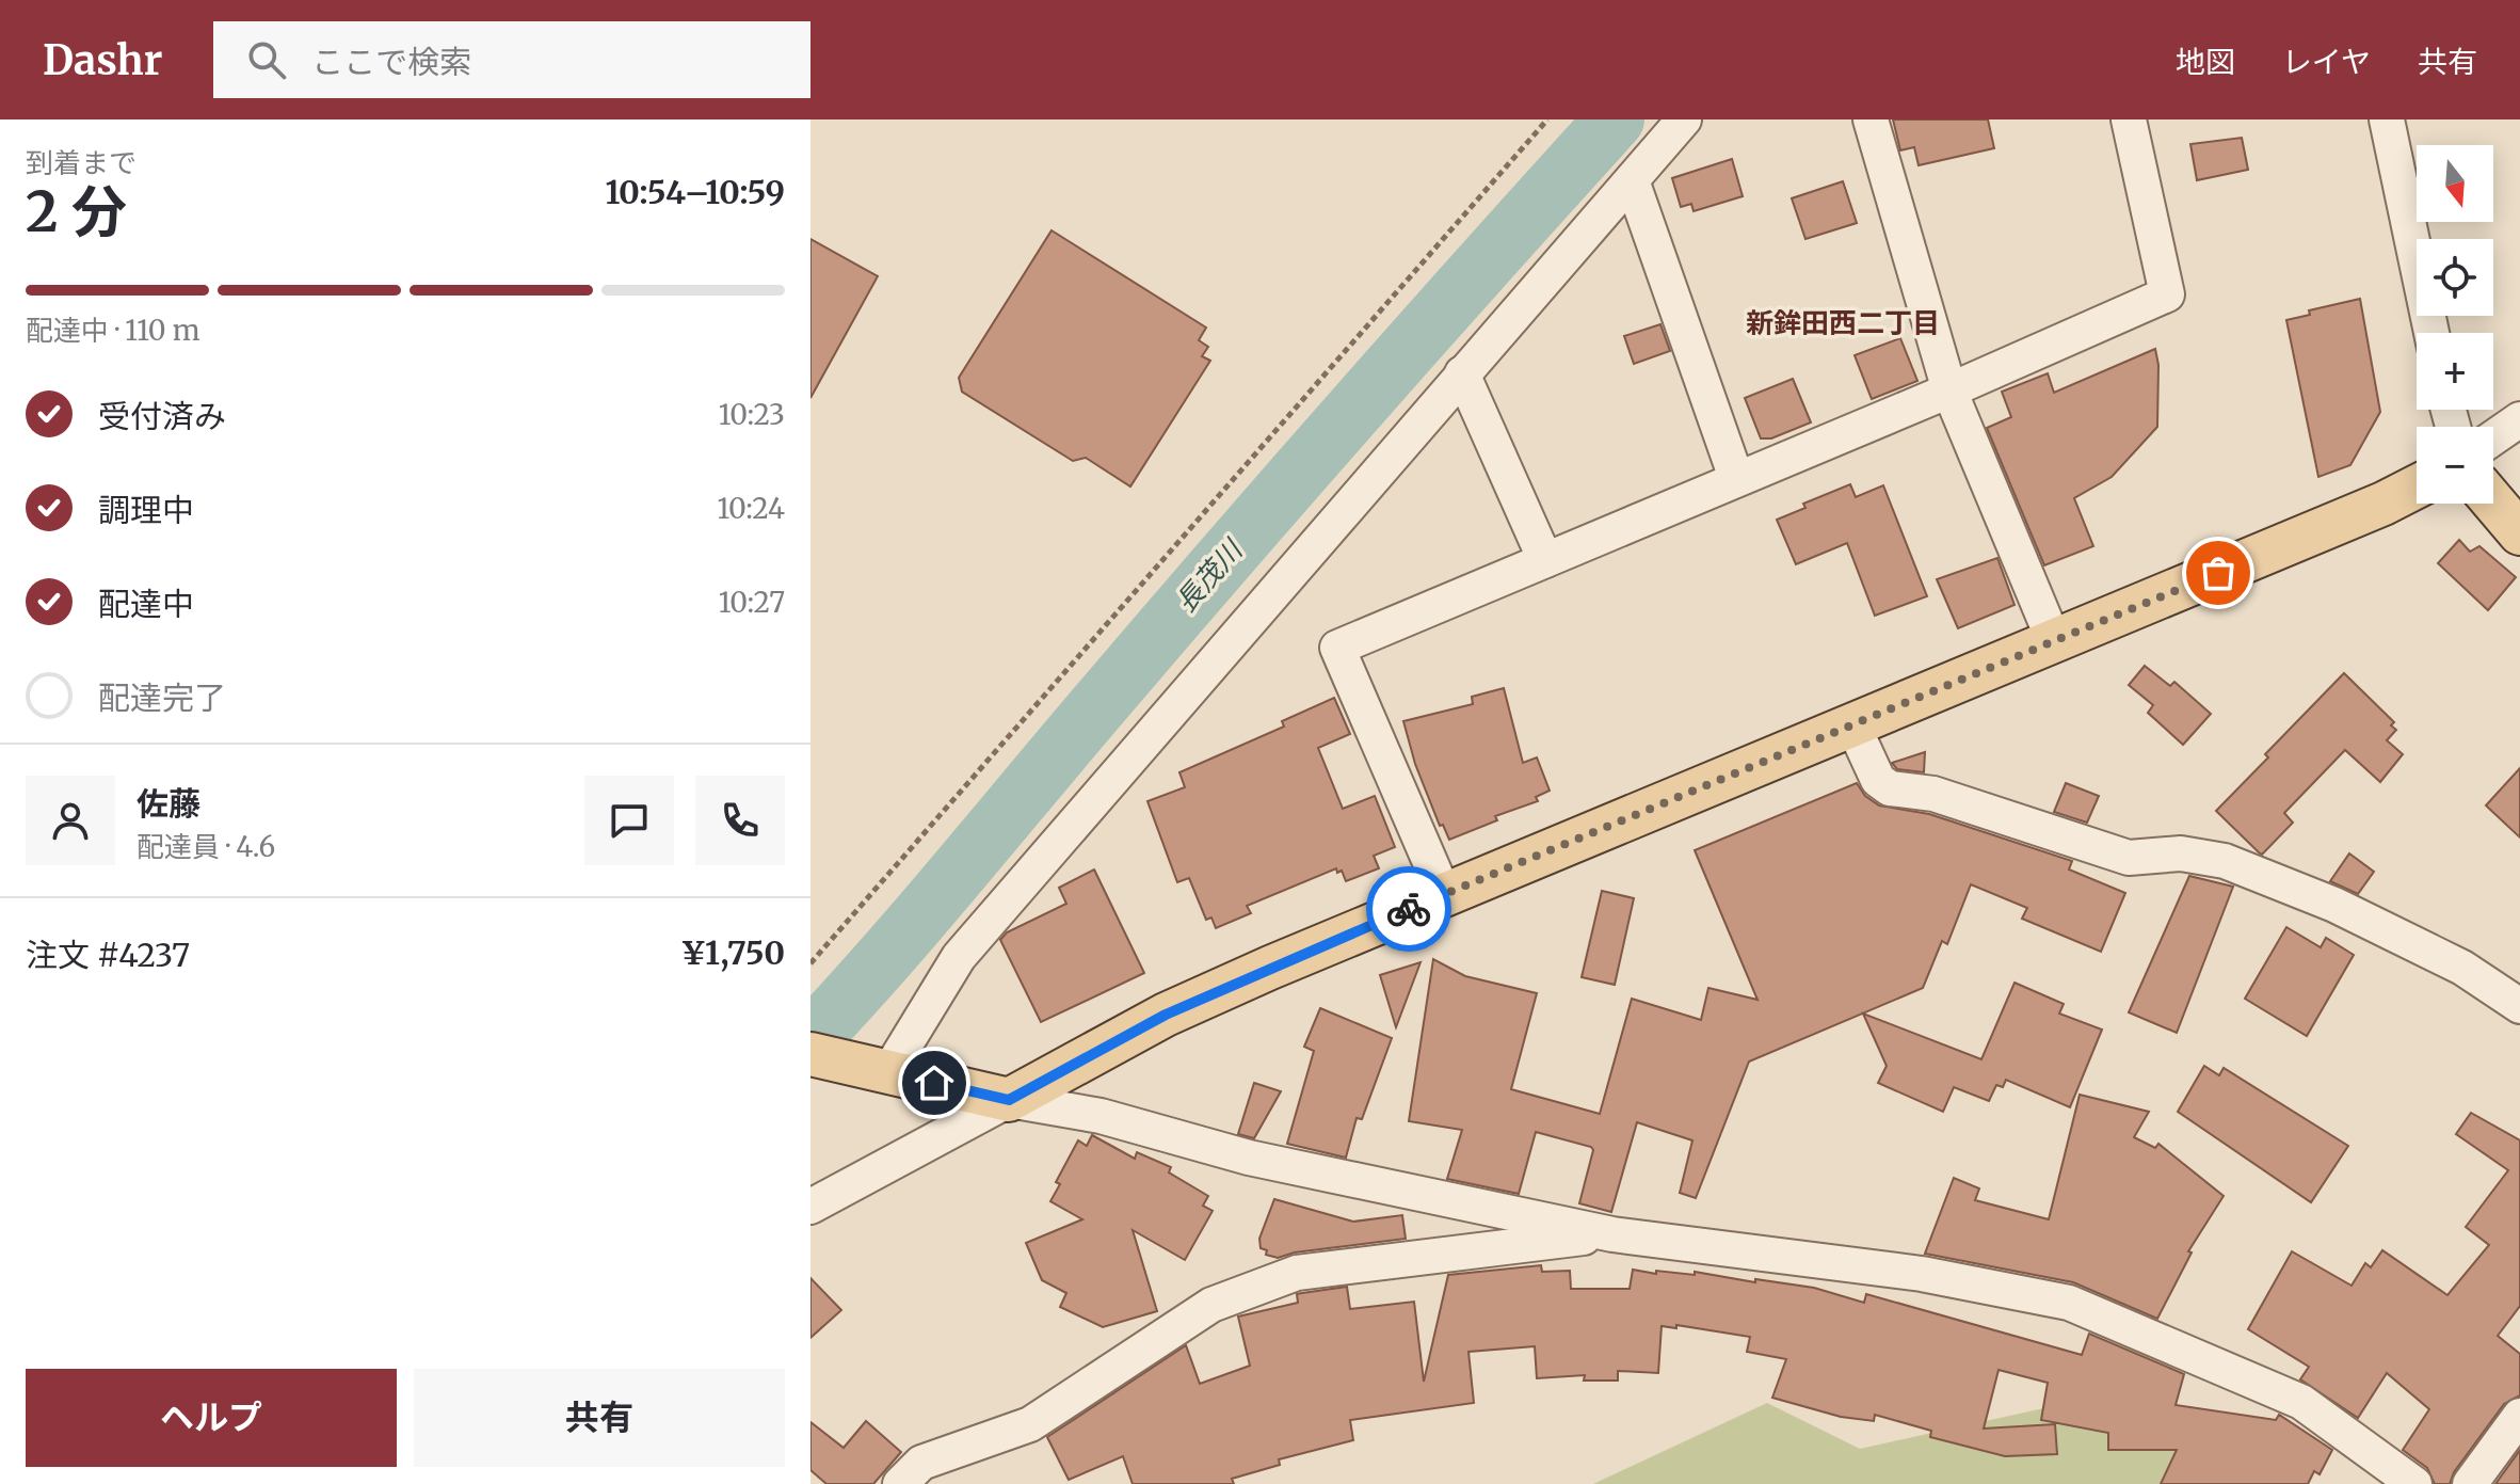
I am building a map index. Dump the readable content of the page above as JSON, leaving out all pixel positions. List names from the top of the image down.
{
  "districts": ["新鉾田西二丁目"],
  "water": ["長茂川"],
  "north": "bottom",
  "page": {
    "header": "Dashr",
    "search": "ここで検索",
    "nav": ["地図", "レイヤ", "共有"],
    "heading": ["2 分", "到着まで", "10:54–10:59"],
    "panel": [
      "佐藤",
      "配達員 · 4.6",
      "注文 #4237",
      "¥1,750"
    ],
    "map_buttons": ["+", "−"],
    "bar": "配達中 · 110 m",
    "list": [
      ["受付済み", "10:23"],
      ["調理中", "10:24"],
      ["配達中", "10:27"],
      "配達完了"
    ],
    "buttons": ["ヘルプ", "共有"]
  }
}
